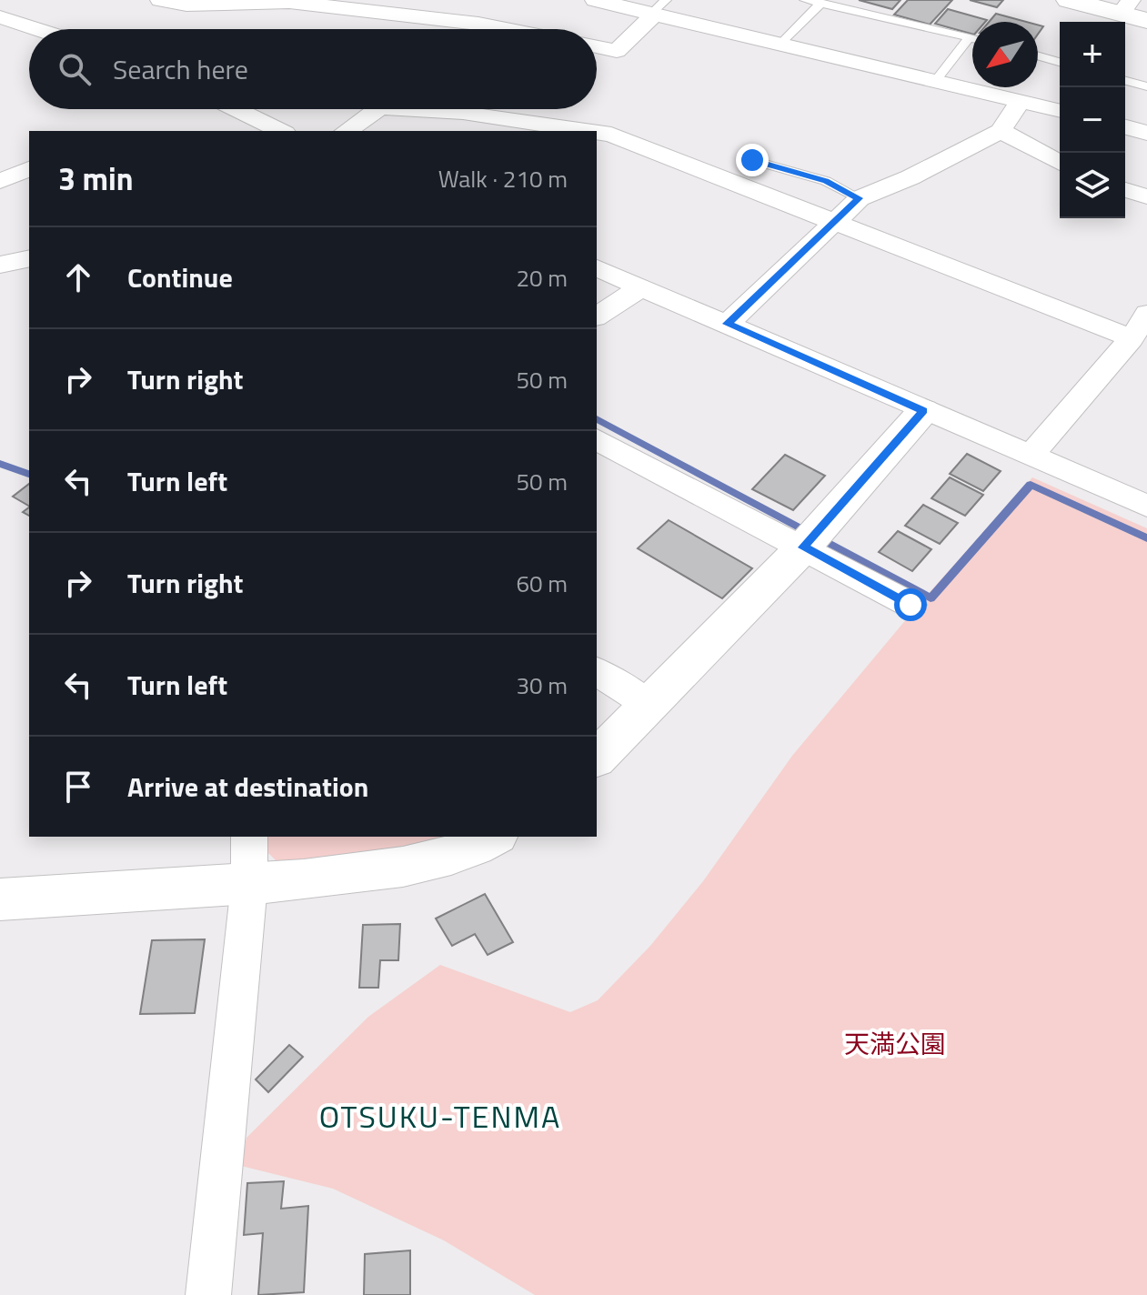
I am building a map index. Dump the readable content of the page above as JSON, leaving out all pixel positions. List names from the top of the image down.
{
  "districts": ["OTSUKU-TENMA"],
  "parks": ["天満公園"],
  "north": "bottom left",
  "page": {
    "map_buttons": ["+", "−"],
    "search": "Search here",
    "heading": ["3 min", "Walk · 210 m"],
    "list": [
      ["Continue", "20 m"],
      ["Turn right", "50 m"],
      ["Turn left", "50 m"],
      ["Turn right", "60 m"],
      ["Turn left", "30 m"],
      "Arrive at destination"
    ]
  }
}
